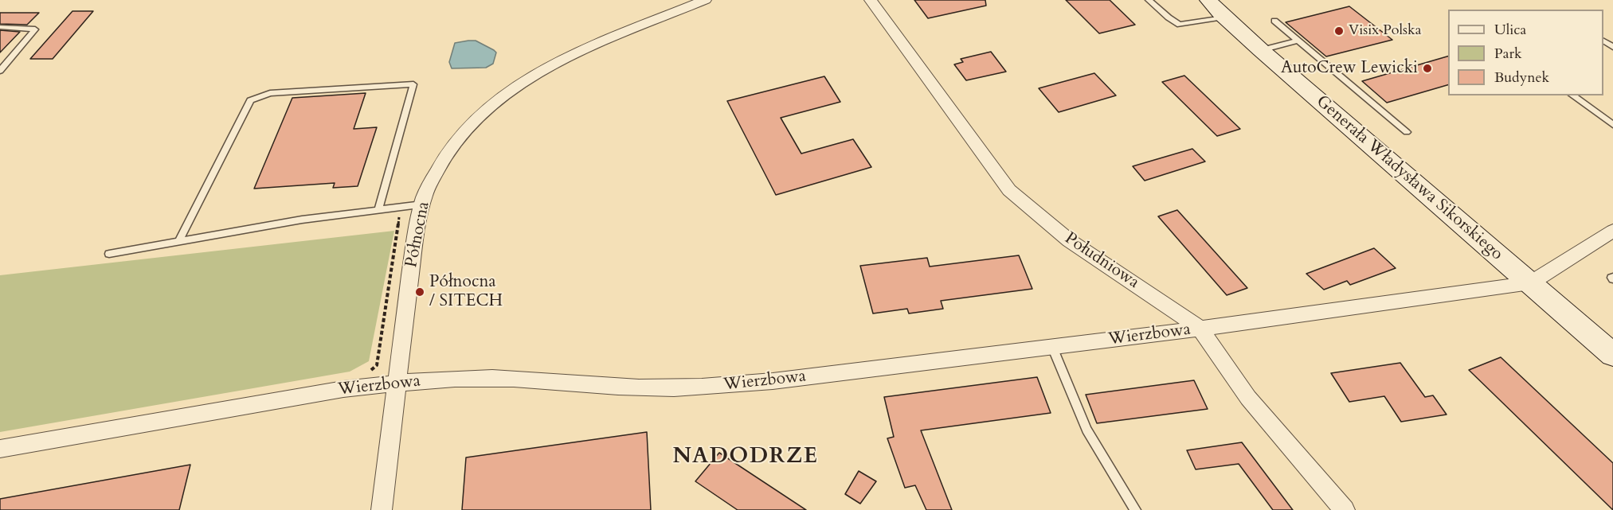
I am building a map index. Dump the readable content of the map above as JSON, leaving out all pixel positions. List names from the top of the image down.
{
  "streets": {
    "street": [
      "Generała Władysława Sikorskiego",
      "Północna",
      "Południowa",
      "Wierzbowa"
    ]
  },
  "crossings": [
    ["Generała Władysława Sikorskiego", "Wierzbowa"],
    ["Północna", "Wierzbowa"],
    ["Południowa", "Wierzbowa"]
  ],
  "districts": ["NADODRZE"],
  "places": ["Visix Polska", "AutoCrew Lewicki", "Północna / SITECH"],
  "legend": ["Ulica", "Park", "Budynek"]
}
